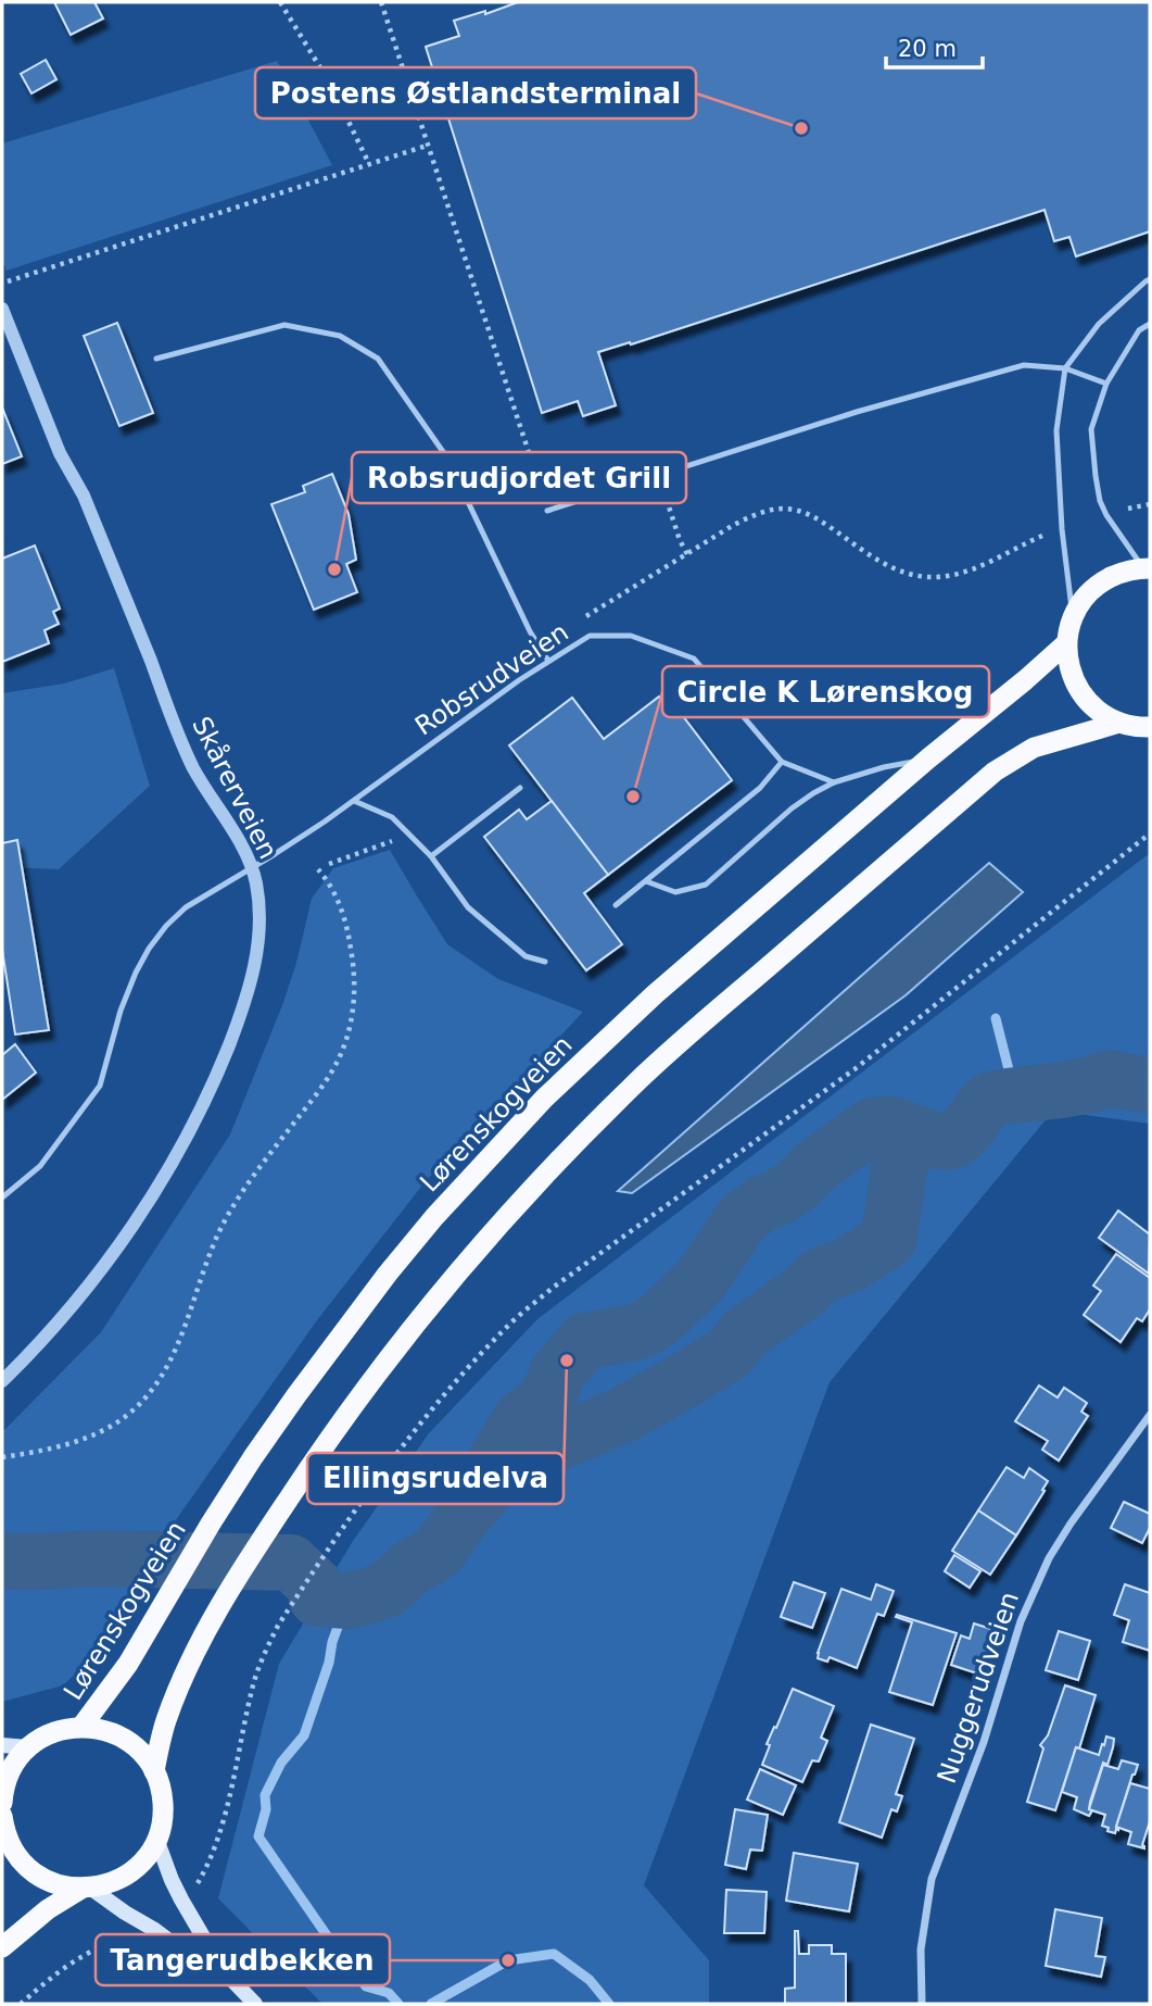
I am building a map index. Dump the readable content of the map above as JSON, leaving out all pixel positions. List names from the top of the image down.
{
  "streets": {
    "highway": ["Lørenskogveien"],
    "street": ["Skårerveien", "Nuggerudveien"],
    "lane": ["Robsrudveien"]
  },
  "crossings": [
    ["Robsrudveien", "Skårerveien"]
  ],
  "places": [
    "Postens Østlandsterminal",
    "Robsrudjordet Grill",
    "Circle K Lørenskog",
    "Ellingsrudelva",
    "Tangerudbekken"
  ],
  "scale_bar": "20 m"
}
